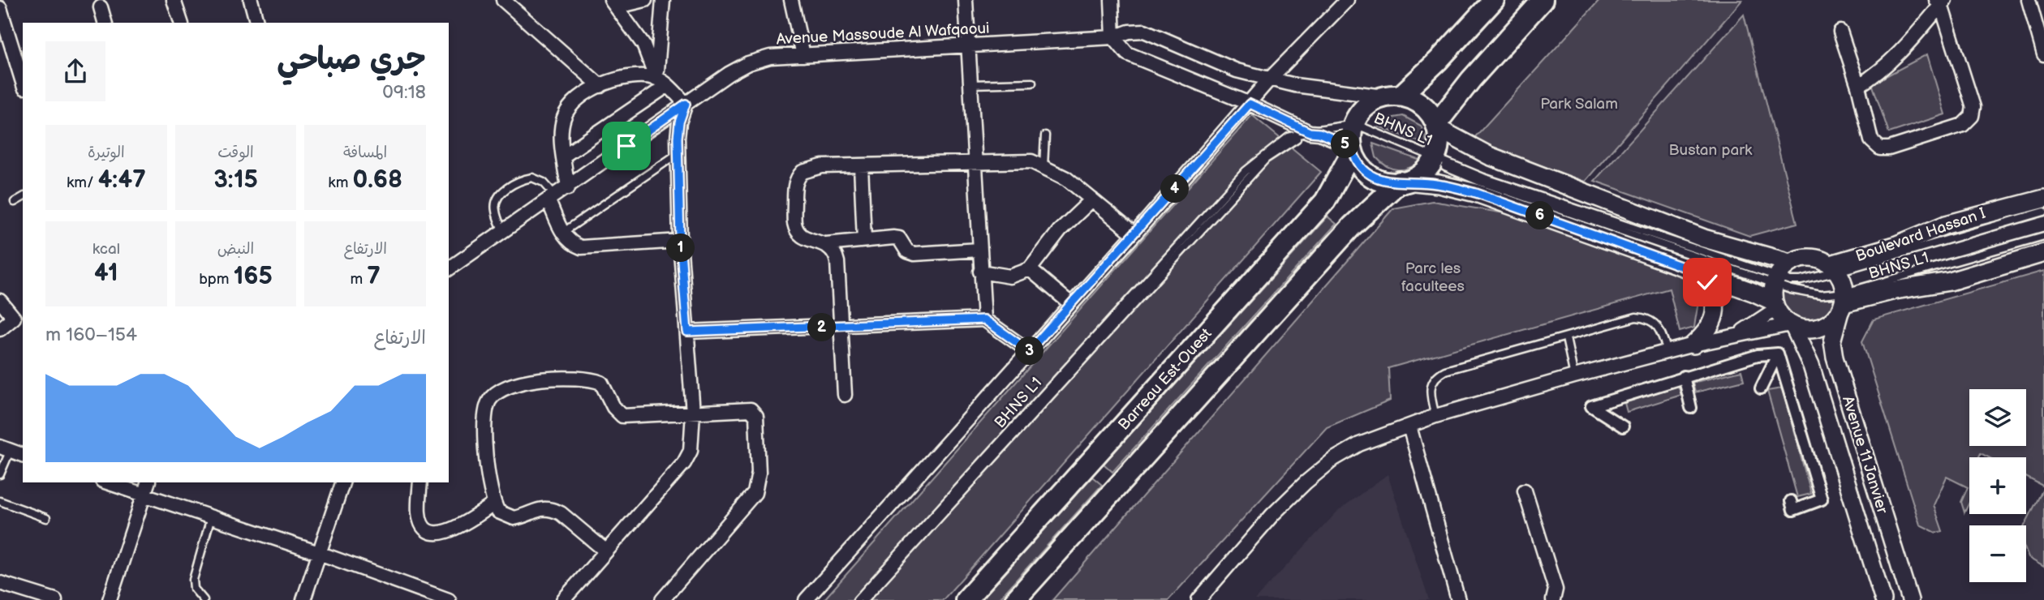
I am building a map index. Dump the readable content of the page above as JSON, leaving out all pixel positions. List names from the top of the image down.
{
  "streets": {
    "main road": ["Boulevard Hassan I", "Barreau Est-Ouest"],
    "street": ["Avenue Massoude Al Wafqaoui", "Avenue 11 Janvier"],
    "lane": ["BHNS L1"]
  },
  "crossings": [
    ["Avenue Massoude Al Wafqaoui", "Barreau Est-Ouest"],
    ["BHNS L1", "Boulevard Hassan I"],
    ["BHNS L1", "Barreau Est-Ouest"],
    ["BHNS L1", "Avenue 11 Janvier"]
  ],
  "parks": ["Park Salam", "Bustan park", "Parc les facultees"],
  "page": {
    "heading": ["جري صباحي", "09:18"],
    "stats": [
      ["المسافة", "0.68 km"],
      ["الوقت", "3:15"],
      ["الوتيرة", "4:47 /km"],
      ["الارتفاع", "7 m"],
      ["النبض", "165 bpm"],
      ["kcal", "41"]
    ],
    "pins": [
      "5",
      "4",
      "6",
      "1",
      "2",
      "3"
    ],
    "chart": ["الارتفاع", "154–160 m"],
    "map_buttons": ["+", "−"]
  }
}
